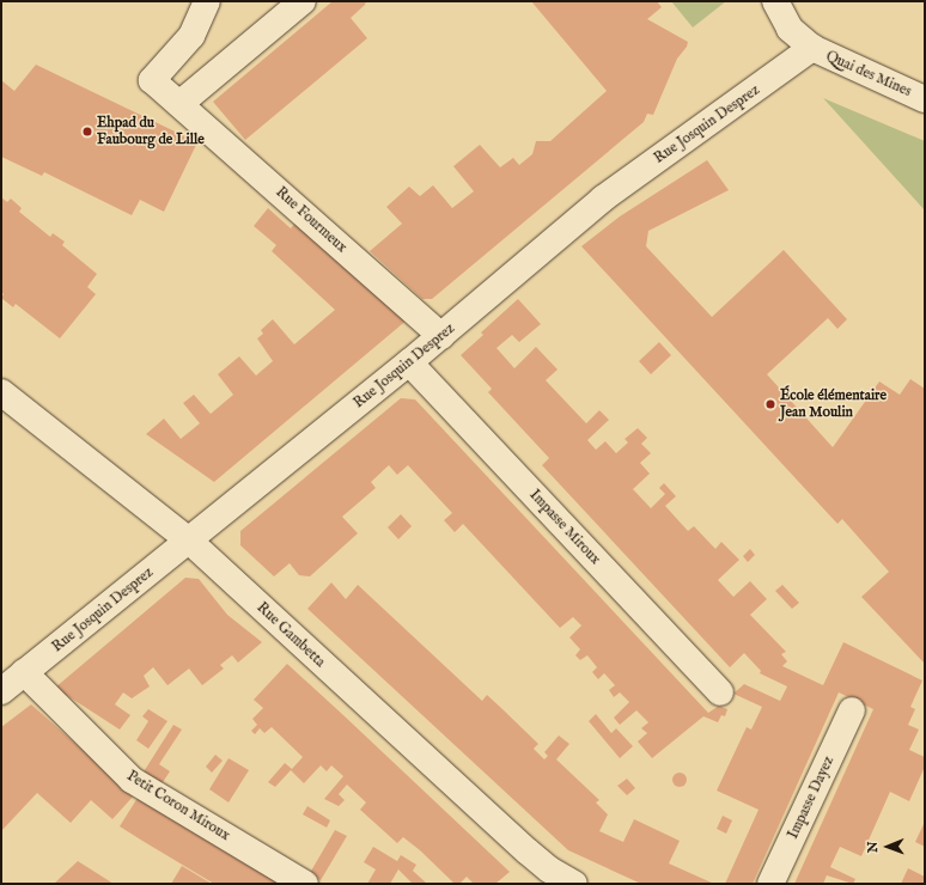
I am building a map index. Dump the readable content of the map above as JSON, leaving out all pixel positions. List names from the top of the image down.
{
  "streets": {
    "street": [
      "Quai des Mines",
      "Rue Josquin Desprez",
      "Rue Fourmeux",
      "Impasse Miroux",
      "Rue Gambetta",
      "Impasse Dayez",
      "Petit Coron Miroux"
    ]
  },
  "crossings": [
    ["Quai des Mines", "Rue Josquin Desprez"],
    ["Rue Josquin Desprez", "Rue Fourmeux"],
    ["Rue Josquin Desprez", "Impasse Miroux"],
    ["Rue Josquin Desprez", "Rue Gambetta"],
    ["Rue Josquin Desprez", "Petit Coron Miroux"]
  ],
  "places": ["Ehpad du Faubourg de Lille", "École élémentaire Jean Moulin"],
  "north": "left"
}
